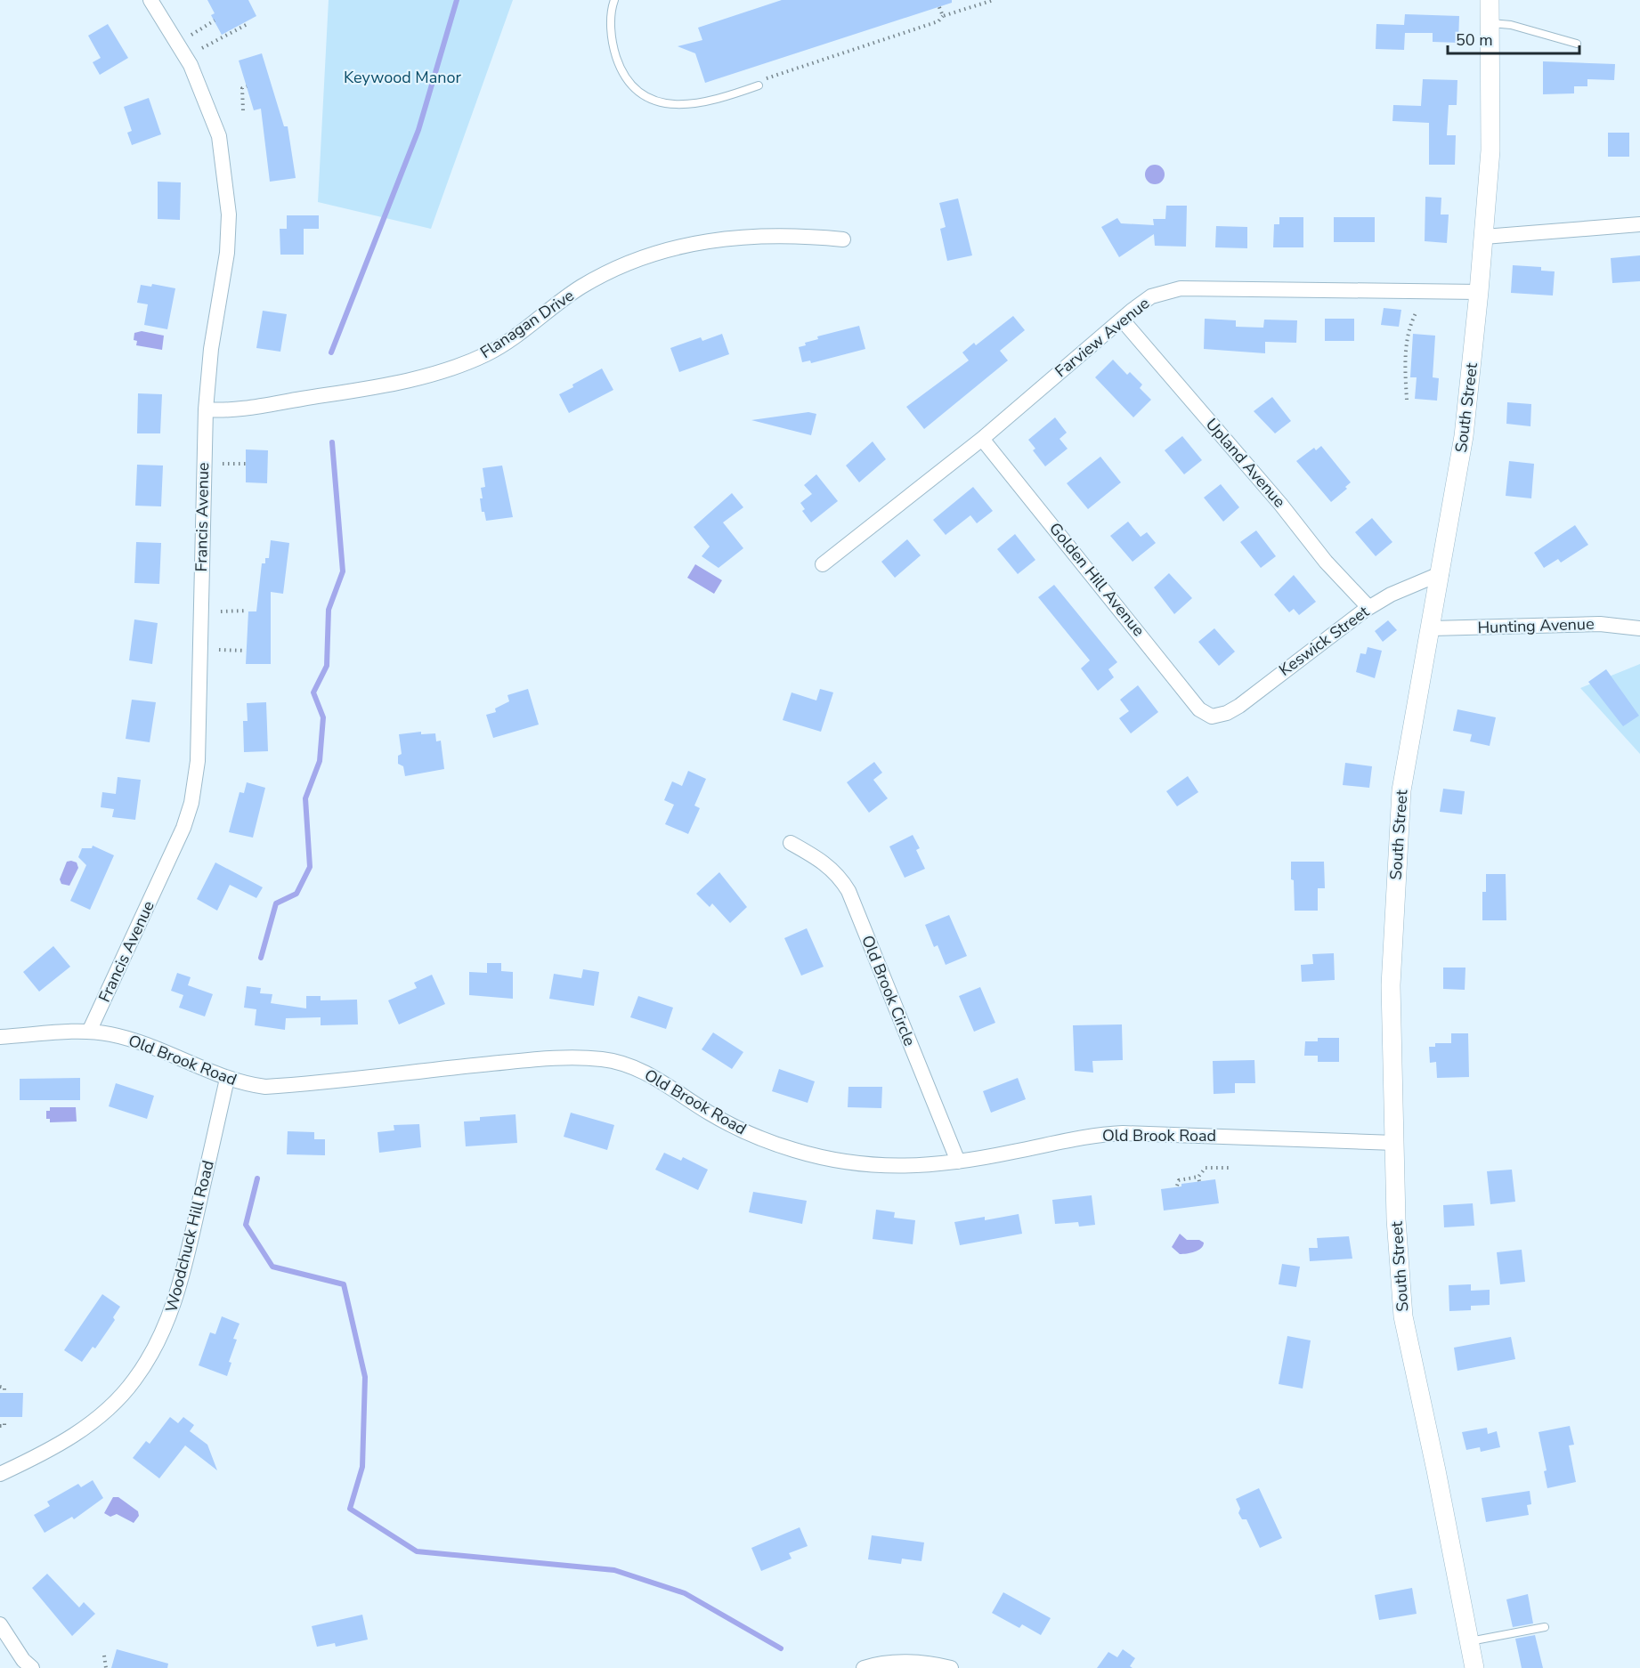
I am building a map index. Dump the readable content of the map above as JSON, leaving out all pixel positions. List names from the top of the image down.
{
  "streets": {
    "street": [
      "Flanagan Drive",
      "Farview Avenue",
      "South Street",
      "Upland Avenue",
      "Francis Avenue",
      "Golden Hill Avenue",
      "Hunting Avenue",
      "Keswick Street",
      "Old Brook Circle",
      "Old Brook Road",
      "Woodchuck Hill Road"
    ]
  },
  "crossings": [
    ["Flanagan Drive", "Francis Avenue"],
    ["Farview Avenue", "South Street"],
    ["Farview Avenue", "Upland Avenue"],
    ["Farview Avenue", "Golden Hill Avenue"],
    ["South Street", "Hunting Avenue"],
    ["South Street", "Keswick Street"],
    ["South Street", "Old Brook Road"],
    ["Upland Avenue", "Keswick Street"],
    ["Francis Avenue", "Old Brook Road"],
    ["Golden Hill Avenue", "Keswick Street"],
    ["Old Brook Circle", "Old Brook Road"],
    ["Old Brook Road", "Woodchuck Hill Road"]
  ],
  "parks": ["Keywood Manor"],
  "scale_bar": "50 m"
}
